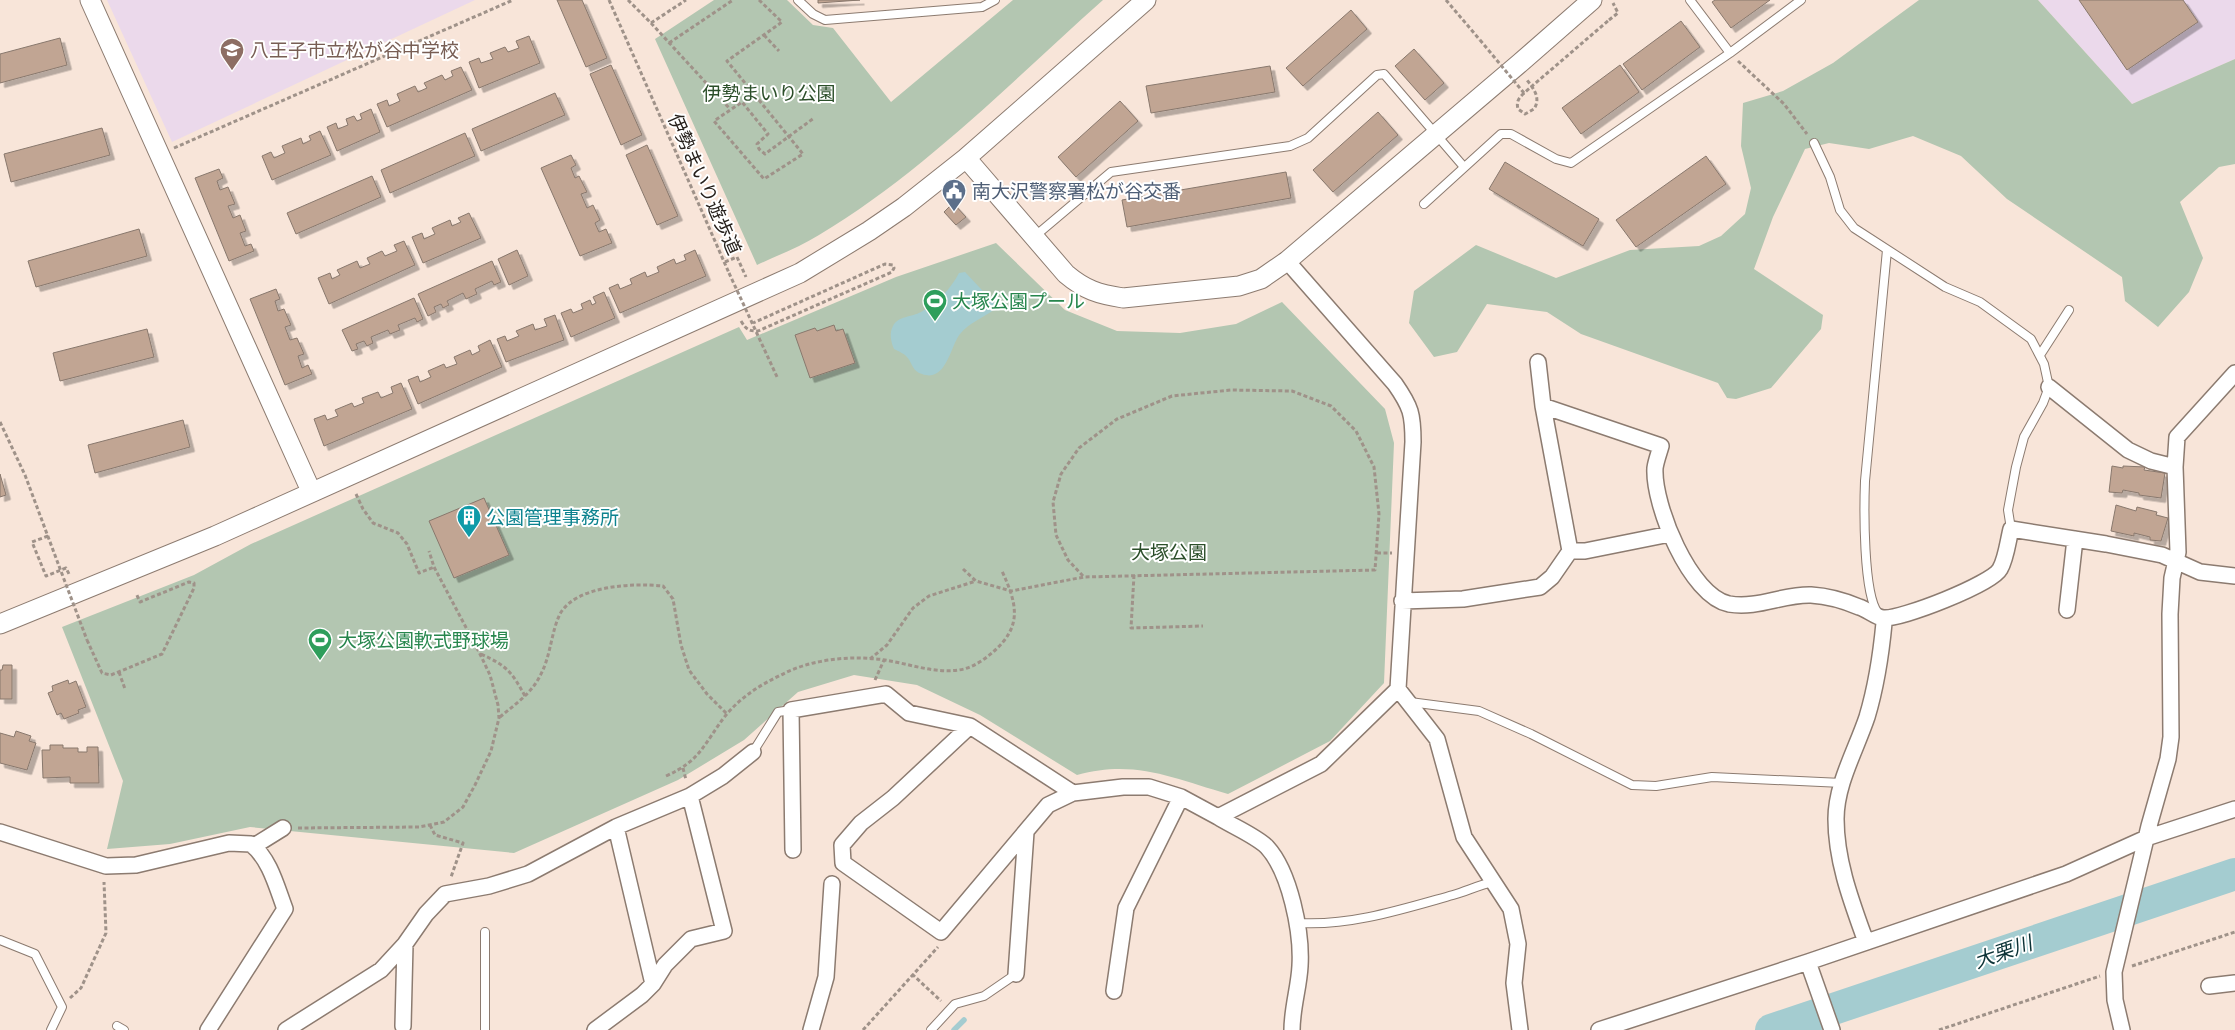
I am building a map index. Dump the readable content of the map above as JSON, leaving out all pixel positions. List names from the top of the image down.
{
  "streets": {
    "path": ["伊勢まいり遊歩道"]
  },
  "water": ["大栗川"],
  "parks": ["伊勢まいり公園", "大塚公園"],
  "places": {
    "school or university": ["八王子市立松が谷中学校"],
    "public building": ["南大沢警察署松が谷交番"],
    "sports": ["大塚公園プール", "大塚公園軟式野球場"],
    "building": ["公園管理事務所"]
  }
}
